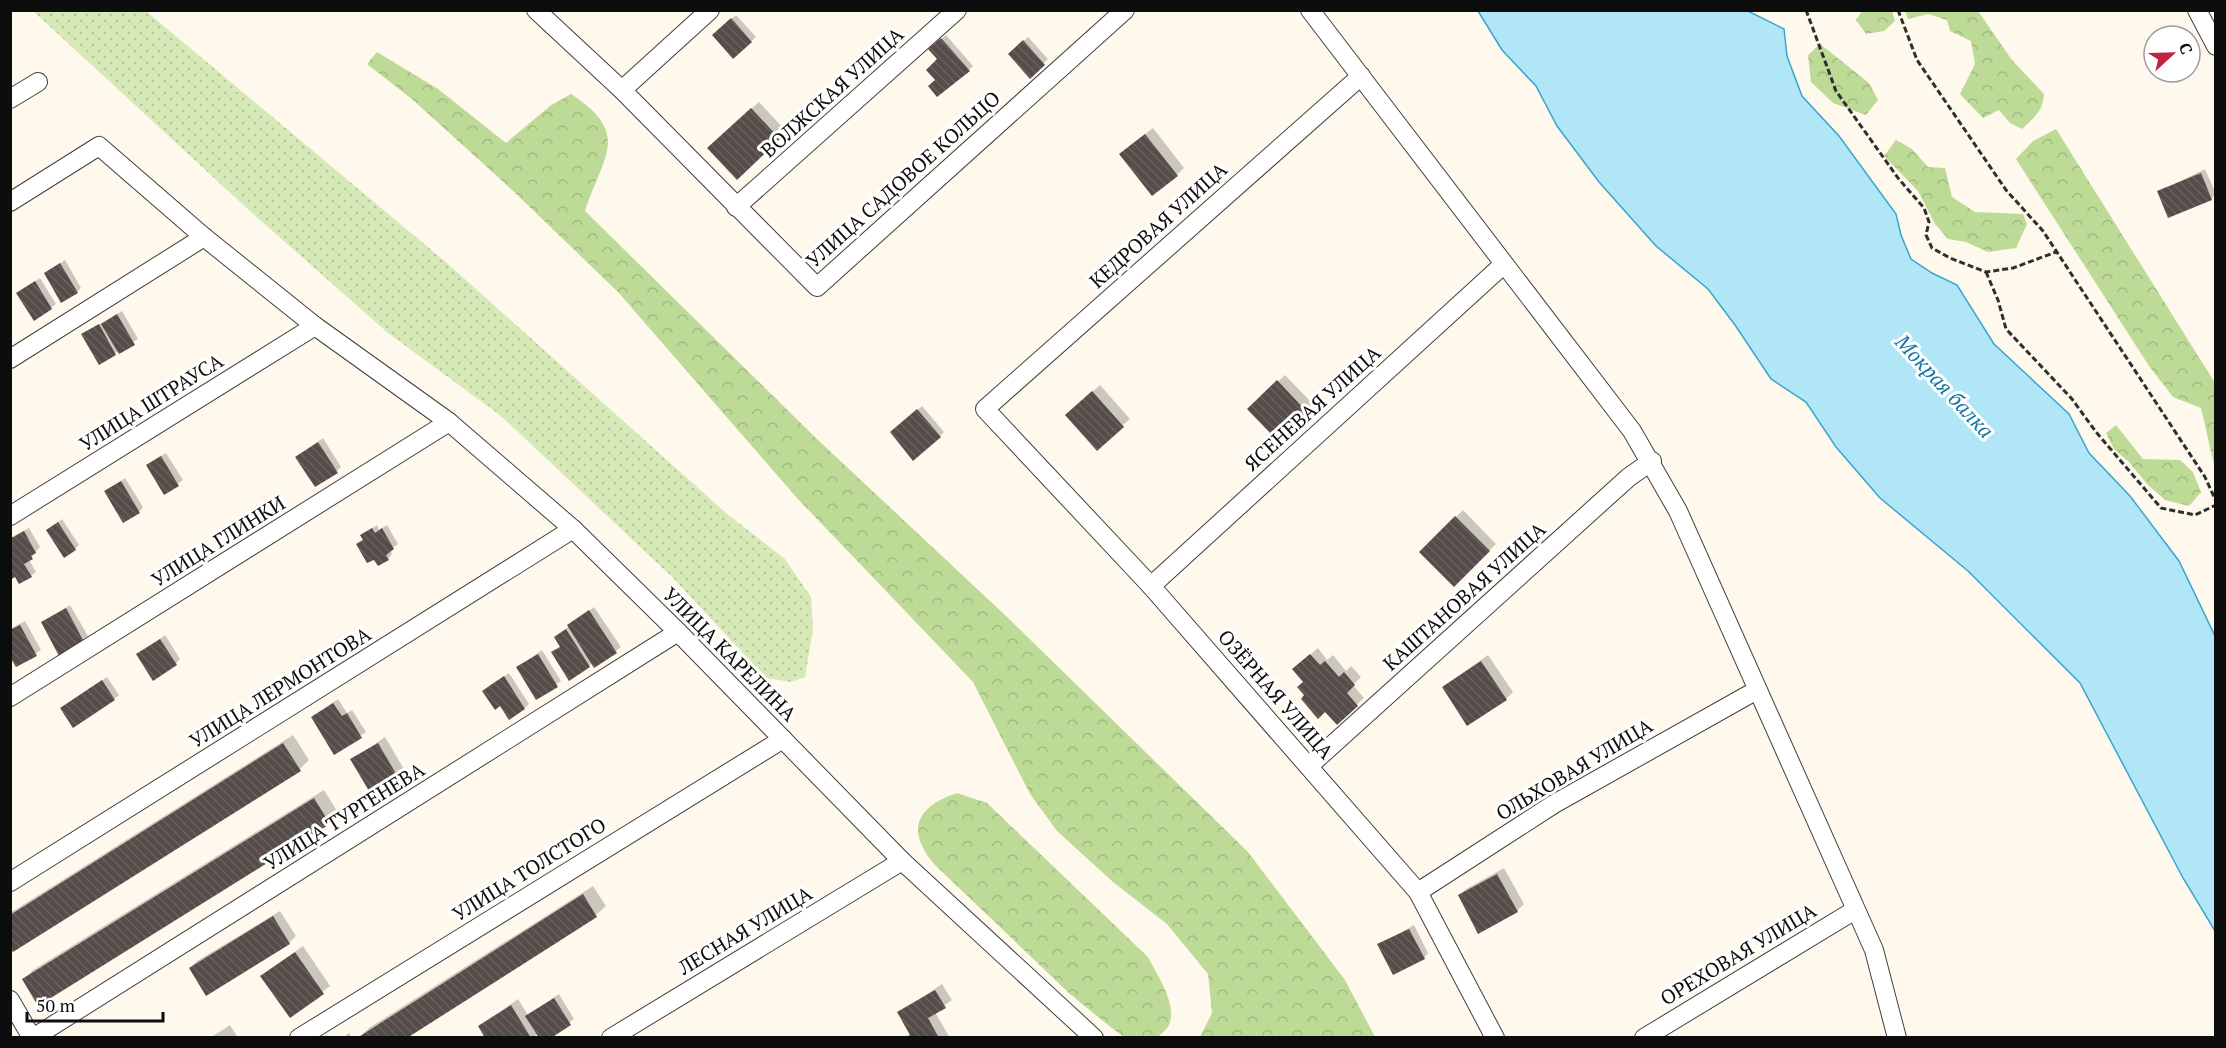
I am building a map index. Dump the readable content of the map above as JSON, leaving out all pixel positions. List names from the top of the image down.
{
  "streets": {
    "street": [
      "ВОЛЖСКАЯ УЛИЦА",
      "УЛИЦА САДОВОЕ КОЛЬЦО",
      "КЕДРОВАЯ УЛИЦА",
      "УЛИЦА ШТРАУСА",
      "ЯСЕНЕВАЯ УЛИЦА",
      "УЛИЦА ГЛИНКИ",
      "КАШТАНОВАЯ УЛИЦА",
      "УЛИЦА КАРЕЛИНА",
      "УЛИЦА ЛЕРМОНТОВА",
      "ОЗЁРНАЯ УЛИЦА",
      "ОЛЬХОВАЯ УЛИЦА",
      "УЛИЦА ТУРГЕНЕВА",
      "УЛИЦА ТОЛСТОГО",
      "ЛЕСНАЯ УЛИЦА",
      "ОРЕХОВАЯ УЛИЦА"
    ]
  },
  "crossings": [
    ["ВОЛЖСКАЯ УЛИЦА", "УЛИЦА САДОВОЕ КОЛЬЦО"],
    ["КЕДРОВАЯ УЛИЦА", "ОЗЁРНАЯ УЛИЦА"],
    ["УЛИЦА ШТРАУСА", "УЛИЦА КАРЕЛИНА"],
    ["ЯСЕНЕВАЯ УЛИЦА", "ОЗЁРНАЯ УЛИЦА"],
    ["УЛИЦА ГЛИНКИ", "УЛИЦА КАРЕЛИНА"],
    ["КАШТАНОВАЯ УЛИЦА", "ОЗЁРНАЯ УЛИЦА"],
    ["УЛИЦА КАРЕЛИНА", "УЛИЦА ЛЕРМОНТОВА"],
    ["УЛИЦА КАРЕЛИНА", "УЛИЦА ТУРГЕНЕВА"],
    ["УЛИЦА КАРЕЛИНА", "УЛИЦА ТОЛСТОГО"],
    ["УЛИЦА КАРЕЛИНА", "ЛЕСНАЯ УЛИЦА"],
    ["ОЗЁРНАЯ УЛИЦА", "ОЛЬХОВАЯ УЛИЦА"]
  ],
  "water": ["Мокрая балка"],
  "scale_bar": "50 m",
  "north": "right"
}
